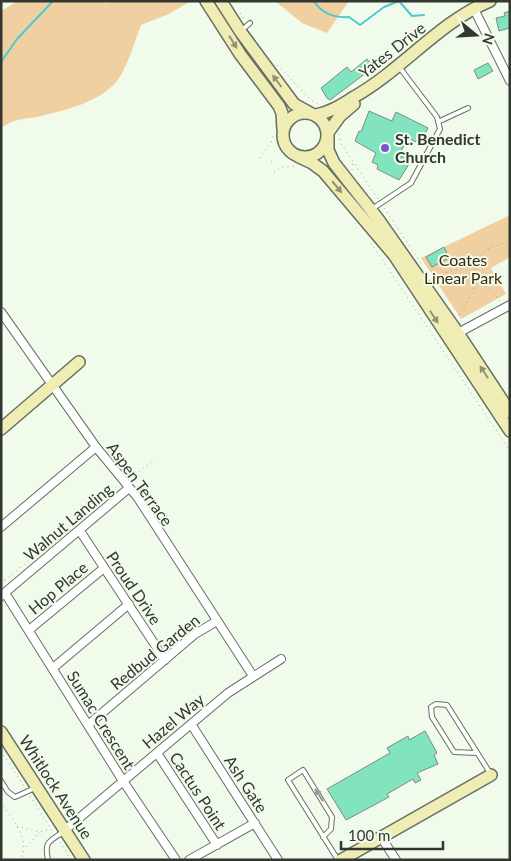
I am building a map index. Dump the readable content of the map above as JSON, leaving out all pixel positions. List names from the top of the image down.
{
  "streets": {
    "main road": ["Yates Drive", "Whitlock Avenue"],
    "street": [
      "Aspen Terrace",
      "Walnut Landing",
      "Hop Place",
      "Proud Drive",
      "Redbud Garden",
      "Sumac Crescent",
      "Hazel Way",
      "Ash Gate",
      "Cactus Point"
    ]
  },
  "crossings": [
    ["Aspen Terrace", "Walnut Landing"],
    ["Aspen Terrace", "Redbud Garden"],
    ["Aspen Terrace", "Hazel Way"],
    ["Walnut Landing", "Proud Drive"],
    ["Walnut Landing", "Sumac Crescent"],
    ["Hop Place", "Proud Drive"],
    ["Hop Place", "Sumac Crescent"],
    ["Proud Drive", "Redbud Garden"],
    ["Redbud Garden", "Sumac Crescent"],
    ["Sumac Crescent", "Hazel Way"],
    ["Hazel Way", "Ash Gate"],
    ["Hazel Way", "Whitlock Avenue"],
    ["Hazel Way", "Cactus Point"]
  ],
  "parks": ["Coates Linear Park"],
  "places": ["St. Benedict Church"],
  "scale_bar": "100 m",
  "north": "right"
}
